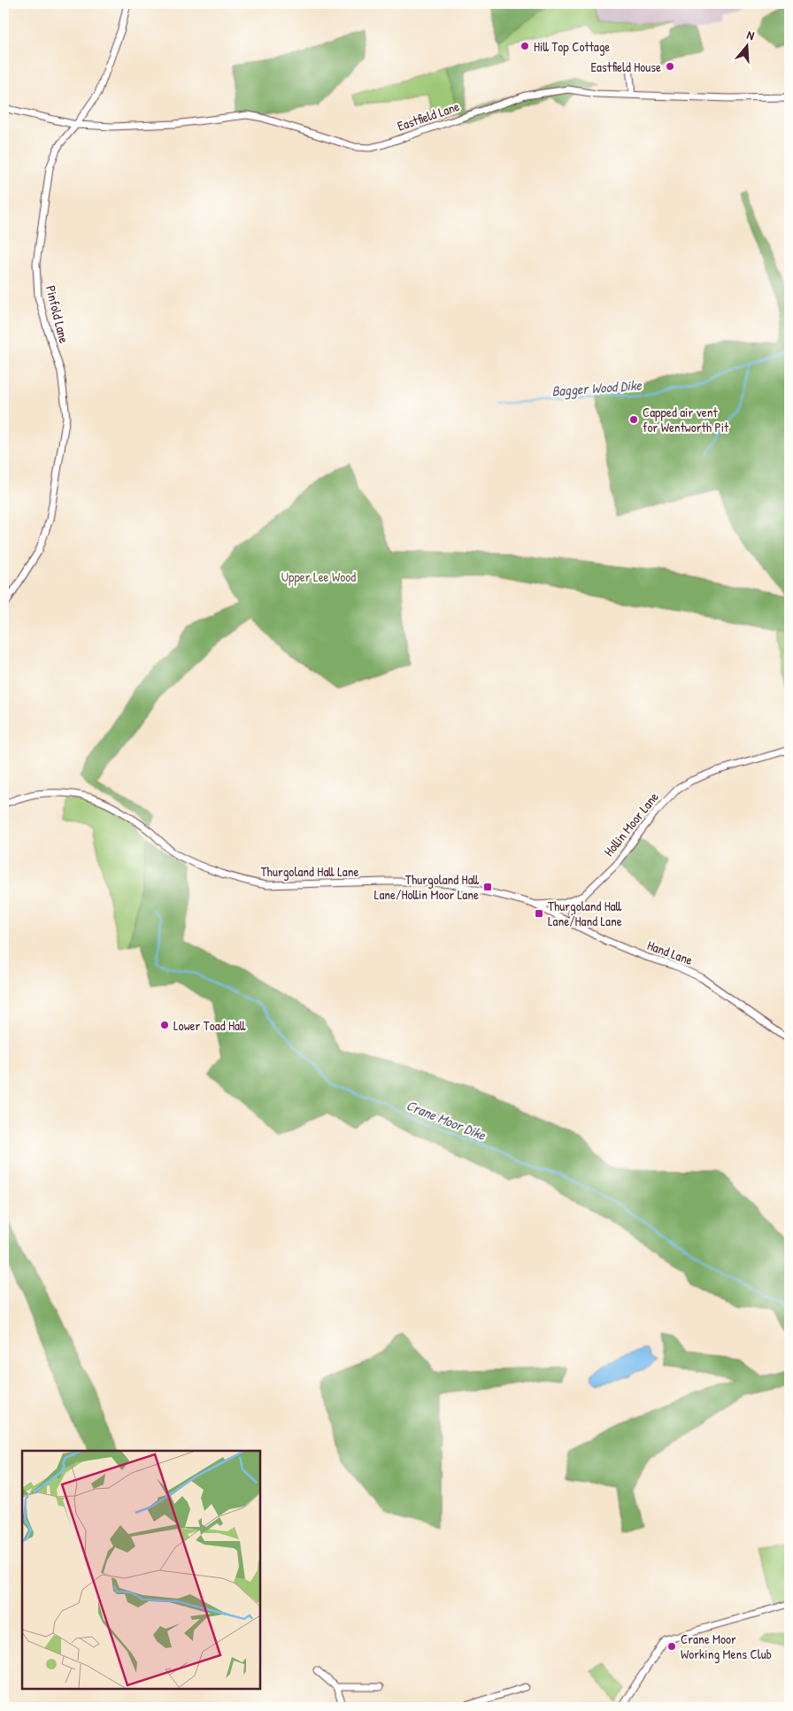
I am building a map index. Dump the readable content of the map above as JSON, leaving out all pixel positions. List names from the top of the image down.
{
  "streets": {
    "street": [
      "Eastfield Lane",
      "Pinfold Lane",
      "Hollin Moor Lane",
      "Thurgoland Hall Lane",
      "Hand Lane"
    ]
  },
  "crossings": [
    ["Eastfield Lane", "Pinfold Lane"],
    ["Hollin Moor Lane", "Thurgoland Hall Lane"],
    ["Hollin Moor Lane", "Hand Lane"],
    ["Thurgoland Hall Lane", "Hand Lane"]
  ],
  "water": ["Bagger Wood Dike", "Crane Moor Dike"],
  "parks": ["Upper Lee Wood"],
  "places": {
    "other": [
      "Hill Top Cottage",
      "Eastfield House",
      "Capped air vent for Wentworth Pit",
      "Lower Toad Hall",
      "Crane Moor Working Mens Club"
    ],
    "transit": ["Thurgoland Hall Lane/Hollin Moor Lane", "Thurgoland Hall Lane/Hand Lane"]
  },
  "north": "top"
}
